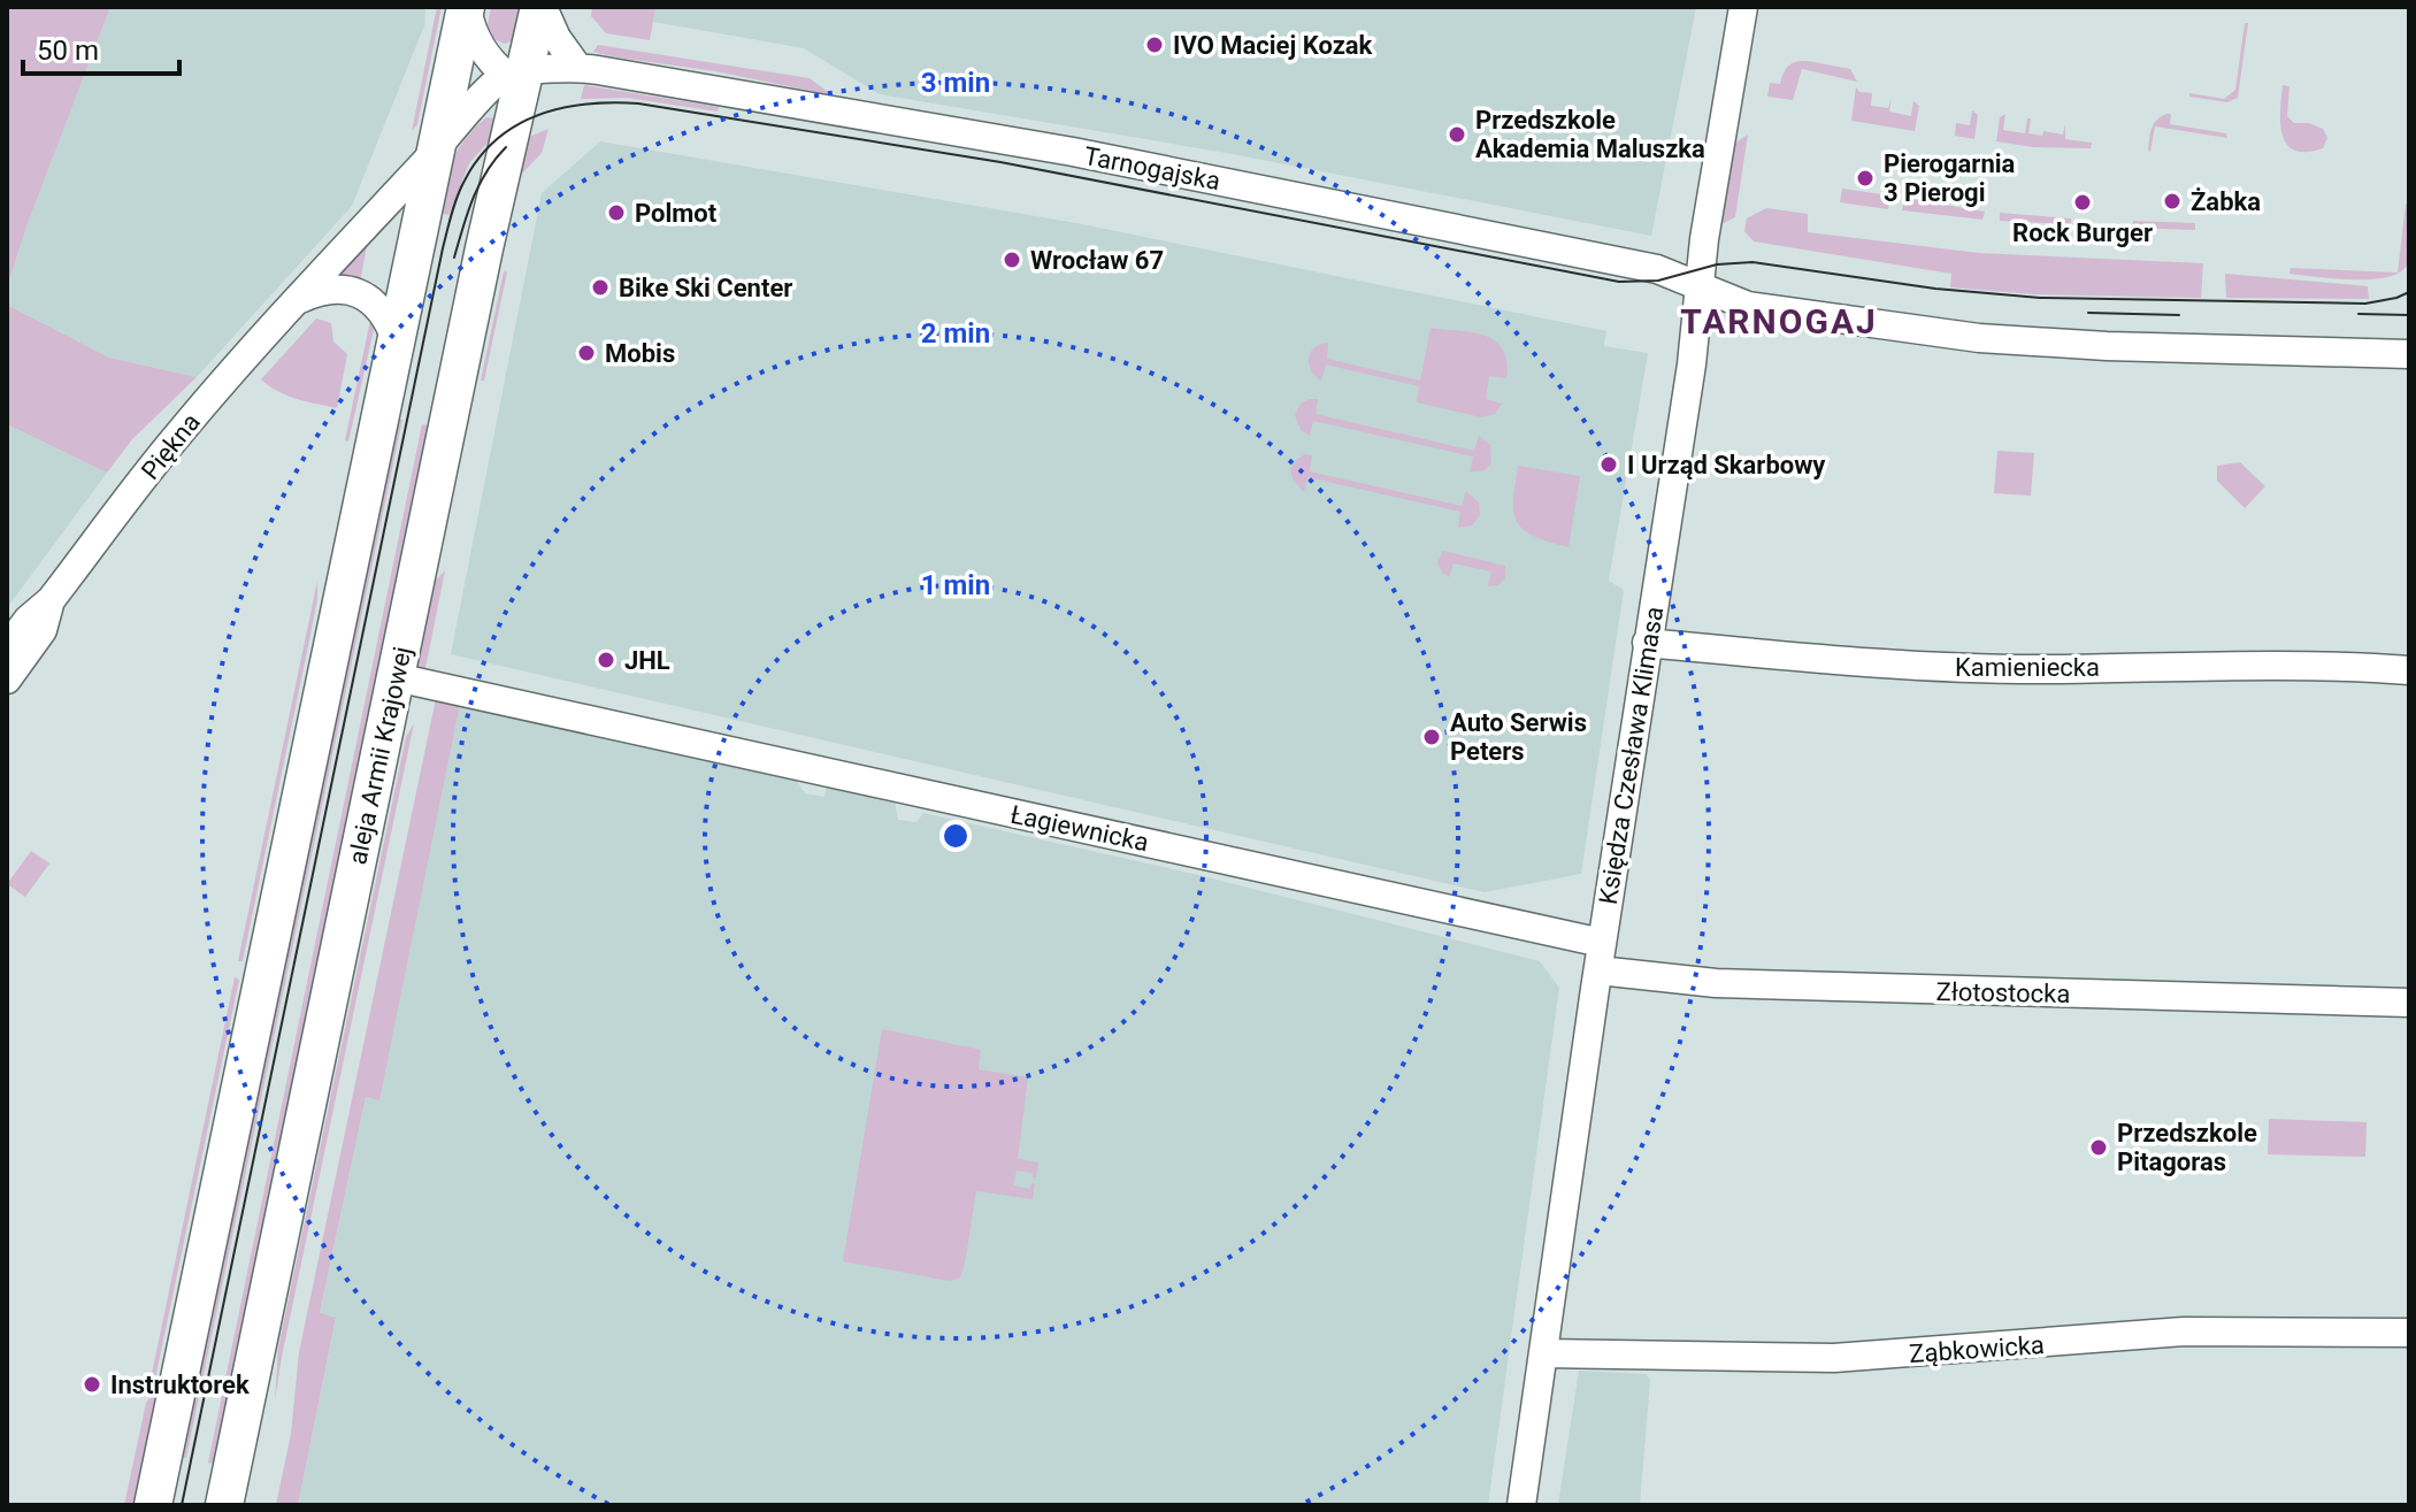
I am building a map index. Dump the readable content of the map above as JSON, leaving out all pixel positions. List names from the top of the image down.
{
  "streets": {
    "main road": ["aleja Armii Krajowej"],
    "street": [
      "Tarnogajska",
      "Piękna",
      "Kamieniecka",
      "Księdza Czesława Klimasa",
      "Łagiewnicka",
      "Złotostocka",
      "Ząbkowicka"
    ]
  },
  "crossings": [
    ["Tarnogajska", "Piękna"],
    ["Tarnogajska", "aleja Armii Krajowej"],
    ["Tarnogajska", "Księdza Czesława Klimasa"],
    ["Piękna", "aleja Armii Krajowej"],
    ["Kamieniecka", "Księdza Czesława Klimasa"],
    ["aleja Armii Krajowej", "Łagiewnicka"],
    ["Księdza Czesława Klimasa", "Łagiewnicka"],
    ["Księdza Czesława Klimasa", "Złotostocka"],
    ["Księdza Czesława Klimasa", "Ząbkowicka"],
    ["Łagiewnicka", "Złotostocka"]
  ],
  "districts": ["TARNOGAJ"],
  "places": [
    "IVO Maciej Kozak",
    "Przedszkole Akademia Maluszka",
    "Pierogarnia 3 Pierogi",
    "Żabka",
    "Rock Burger",
    "Polmot",
    "Wrocław 67",
    "Bike Ski Center",
    "Mobis",
    "I Urząd Skarbowy",
    "JHL",
    "Auto Serwis Peters",
    "Przedszkole Pitagoras",
    "Instruktorek"
  ],
  "scale_bar": "50 m",
  "rings": ["3 min", "2 min", "1 min"]
}
